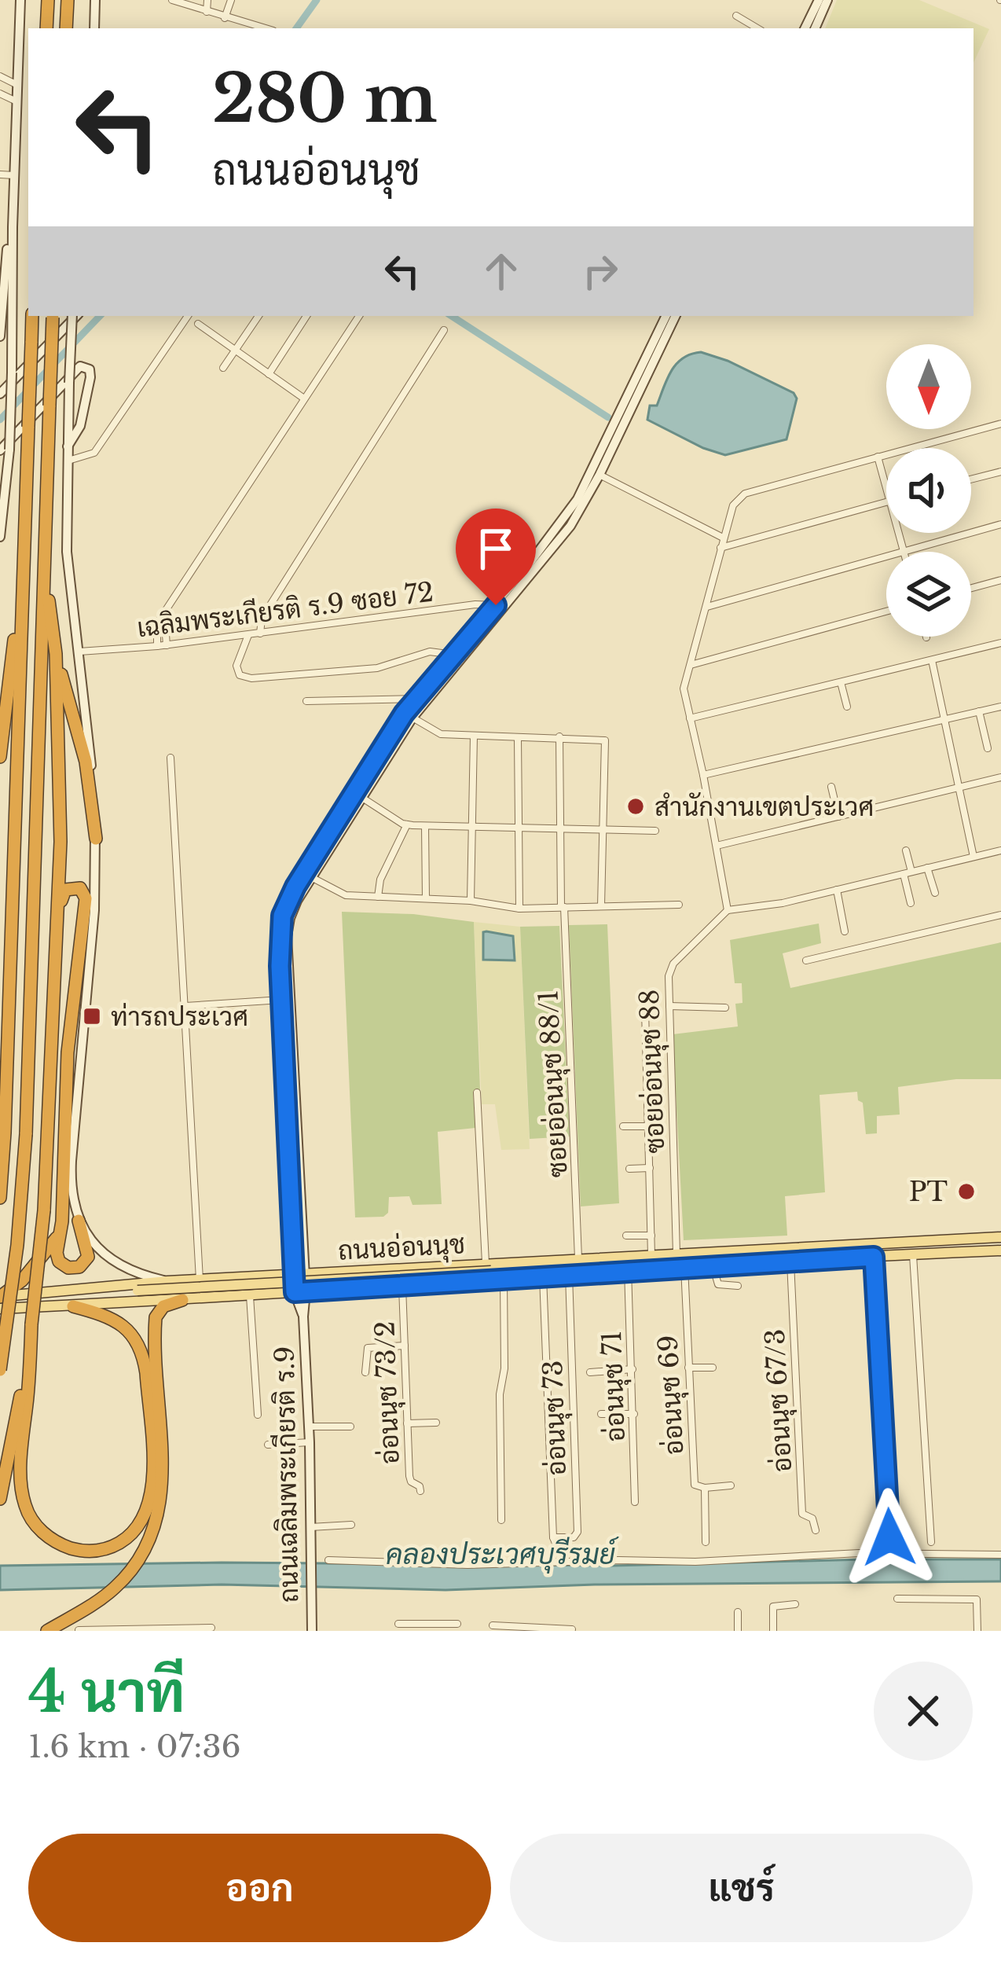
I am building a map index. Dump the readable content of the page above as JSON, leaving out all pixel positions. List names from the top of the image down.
{
  "streets": {
    "main road": ["ถนนอ่อนนุช", "ถนนเฉลิมพระเกียรติ ร.9"],
    "street": [
      "เฉลิมพระเกียรติ ร.9 ซอย 72",
      "ซอยอ่อนนุช 88",
      "ซอยอ่อนนุช 88/1",
      "อ่อนนุช 71",
      "อ่อนนุช 73/2",
      "อ่อนนุช 69",
      "อ่อนนุช 67/3",
      "อ่อนนุช 73"
    ]
  },
  "crossings": [
    ["เฉลิมพระเกียรติ ร.9 ซอย 72", "ถนนเฉลิมพระเกียรติ ร.9"],
    ["ซอยอ่อนนุช 88", "ถนนอ่อนนุช"],
    ["ซอยอ่อนนุช 88/1", "ถนนอ่อนนุช"],
    ["ถนนอ่อนนุช", "อ่อนนุช 71"],
    ["ถนนอ่อนนุช", "อ่อนนุช 73/2"],
    ["ถนนอ่อนนุช", "อ่อนนุช 69"],
    ["ถนนอ่อนนุช", "อ่อนนุช 67/3"],
    ["ถนนอ่อนนุช", "อ่อนนุช 73"],
    ["ถนนอ่อนนุช", "ถนนเฉลิมพระเกียรติ ร.9"]
  ],
  "water": ["คลองประเวศบุรีรมย์"],
  "places": {
    "other": ["สำนักงานเขตประเวศ", "PT"],
    "transit": ["ท่ารถประเวศ"]
  },
  "north": "bottom",
  "page": {
    "turn": ["280 m", "ถนนอ่อนนุช"],
    "heading": ["4 นาที", "1.6 km · 07:36"],
    "buttons": ["ออก", "แชร์"]
  }
}
